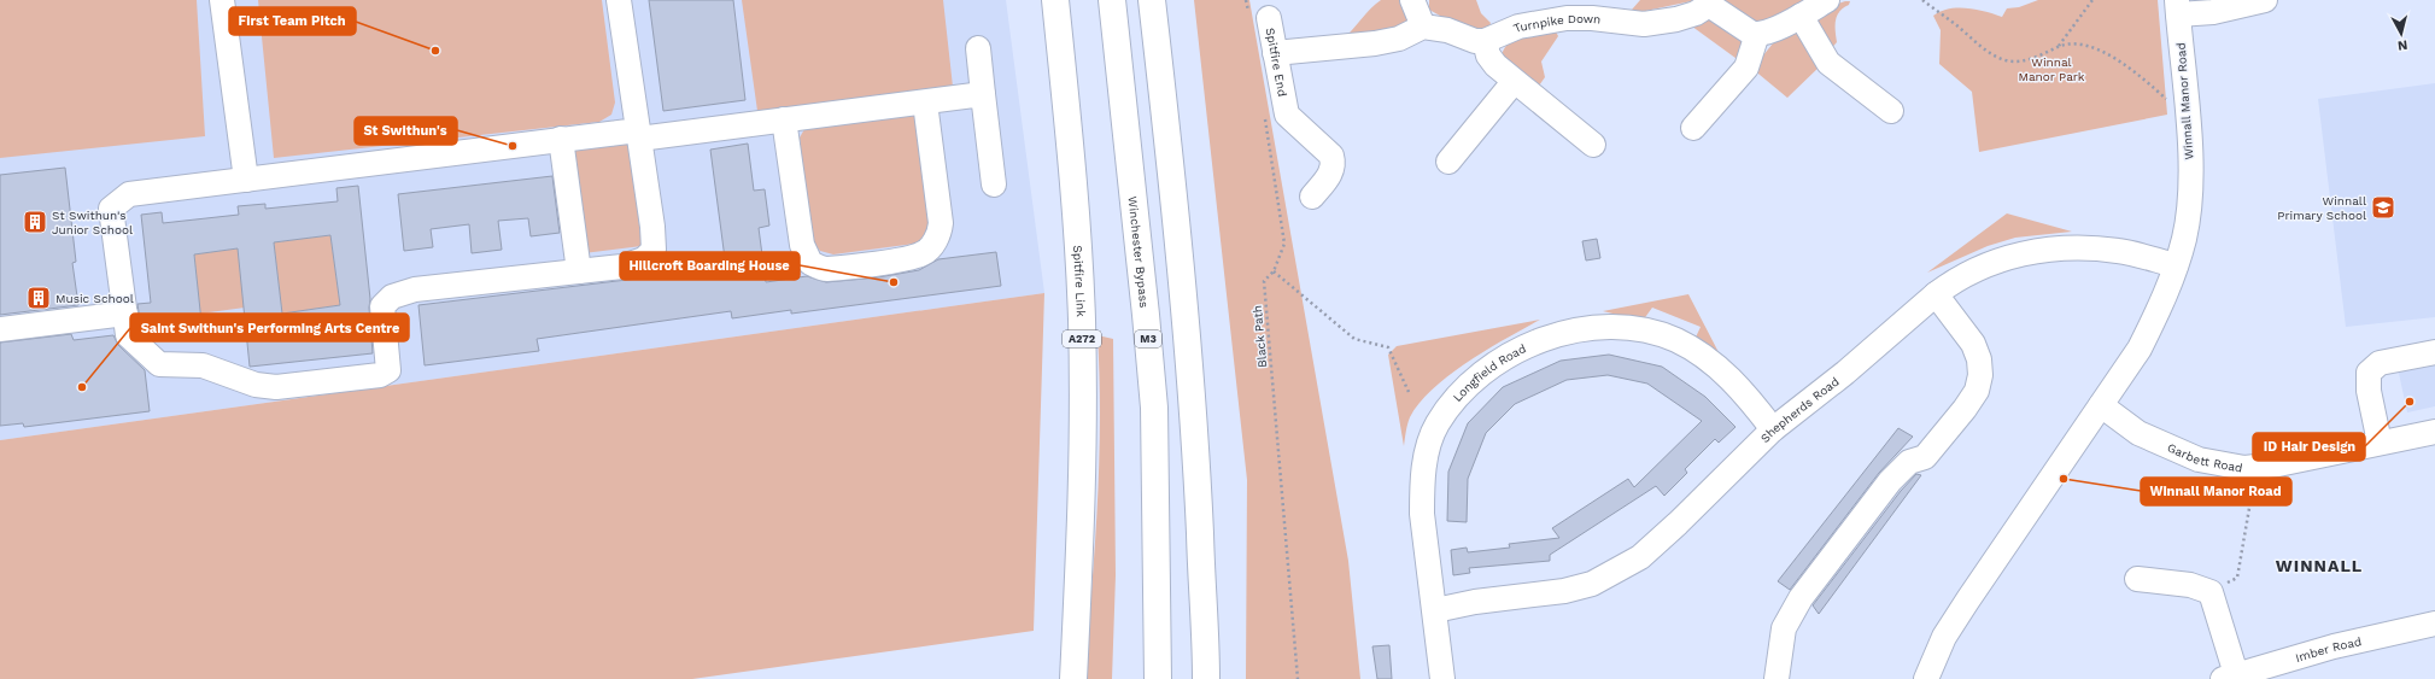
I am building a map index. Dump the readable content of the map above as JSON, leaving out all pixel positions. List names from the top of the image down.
{
  "streets": {
    "highway": [
      "Winchester Bypass",
      "Spitfire Link",
      "A272",
      "M3"
    ],
    "street": [
      "Turnpike Down",
      "Spitfire End",
      "Winnall Manor Road",
      "Longfield Road",
      "Shepherds Road",
      "Garbett Road",
      "Imber Road"
    ],
    "path": ["Black Path"]
  },
  "crossings": [
    ["Spitfire End", "Black Path"],
    ["Winnall Manor Road", "Shepherds Road"],
    ["Winnall Manor Road", "Garbett Road"],
    ["Longfield Road", "Shepherds Road"]
  ],
  "districts": ["WINNALL"],
  "parks": ["Winnal Manor Park"],
  "places": {
    "other": [
      "First Team Pitch",
      "St Swithun's",
      "Hillcroft Boarding House",
      "Saint Swithun's Performing Arts Centre",
      "ID Hair Design",
      "Winnall Manor Road"
    ],
    "school or university": ["Winnall Primary School"],
    "building": ["St Swithun's Junior School", "Music School"]
  },
  "north": "bottom"
}
